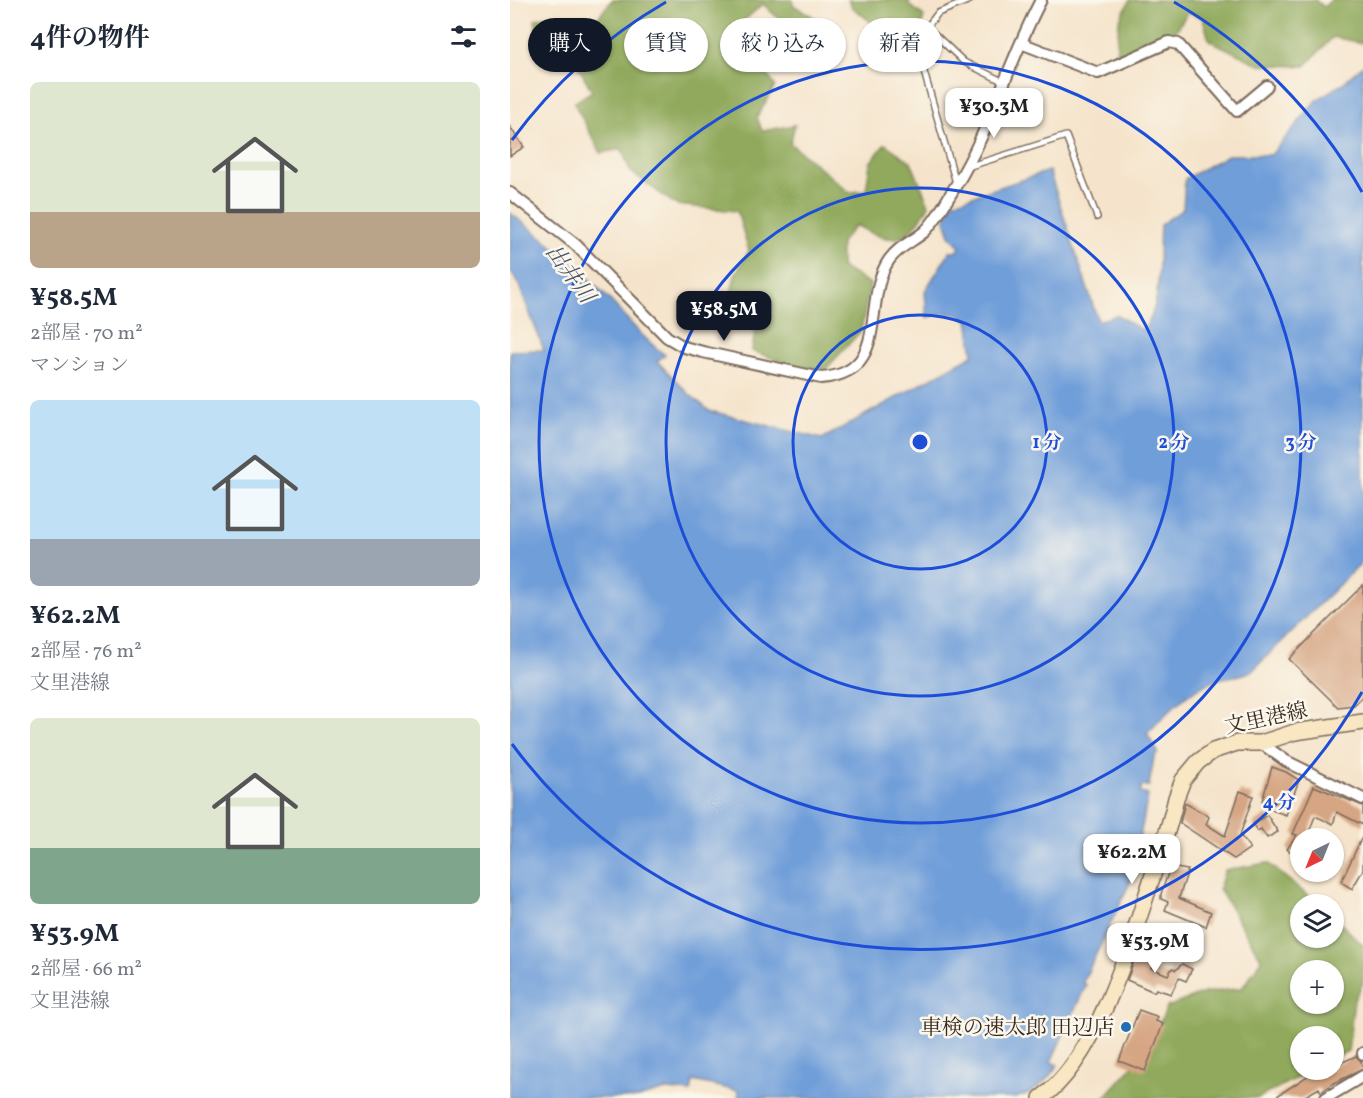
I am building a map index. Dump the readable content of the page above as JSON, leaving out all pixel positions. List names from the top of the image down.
{
  "streets": {
    "main road": ["文里港線"]
  },
  "water": ["出井川"],
  "places": ["車検の速太郎 田辺店"],
  "north": "bottom left",
  "page": {
    "heading": "4件の物件",
    "chip": [
      "購入",
      "賃貸",
      "絞り込み",
      "新着"
    ],
    "list": [
      {
        "name": "¥58.5M",
        "note": "2部屋 · 70 m² · マンション"
      },
      {
        "name": "¥62.2M",
        "note": "2部屋 · 76 m² · 文里港線"
      },
      {
        "name": "¥53.9M",
        "note": "2部屋 · 66 m² · 文里港線"
      }
    ],
    "price": [
      "¥30.3M",
      "¥58.5M",
      "¥62.2M",
      "¥53.9M"
    ],
    "map_buttons": ["+", "−"]
  },
  "rings": [
    "1 分",
    "2 分",
    "3 分",
    "4 分"
  ]
}
